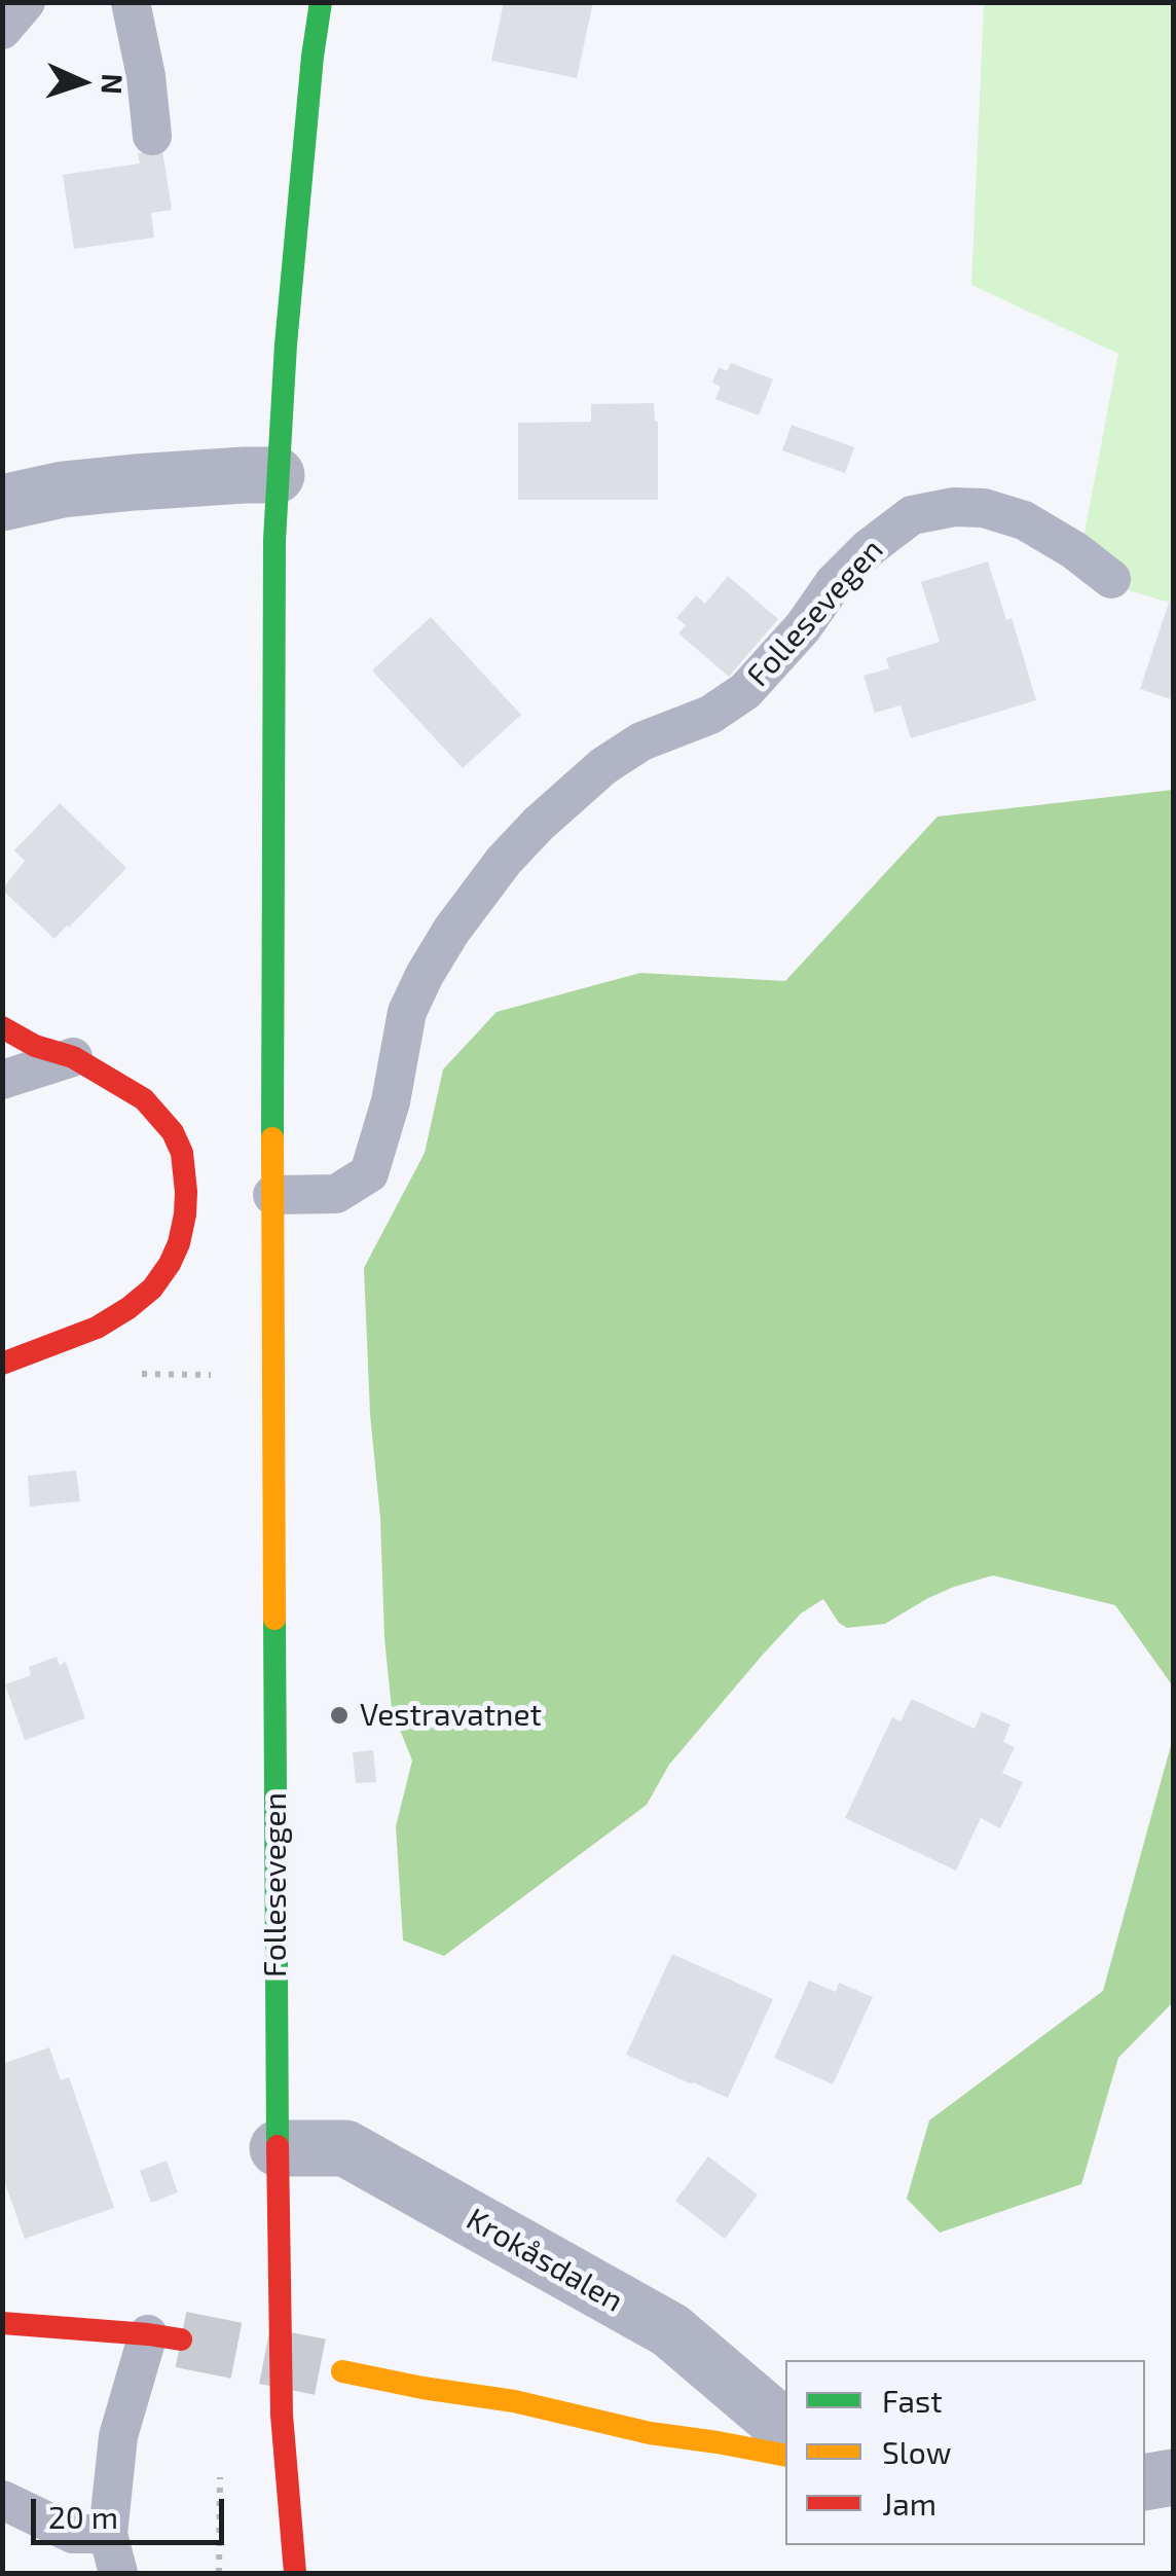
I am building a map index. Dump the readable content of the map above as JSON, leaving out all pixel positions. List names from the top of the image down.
{
  "streets": {
    "main road": ["Follesevegen"],
    "street": ["Krokåsdalen"]
  },
  "crossings": [
    ["Follesevegen", "Krokåsdalen"]
  ],
  "places": ["Vestravatnet"],
  "legend": ["Fast", "Slow", "Jam"],
  "scale_bar": "20 m",
  "north": "right"
}
